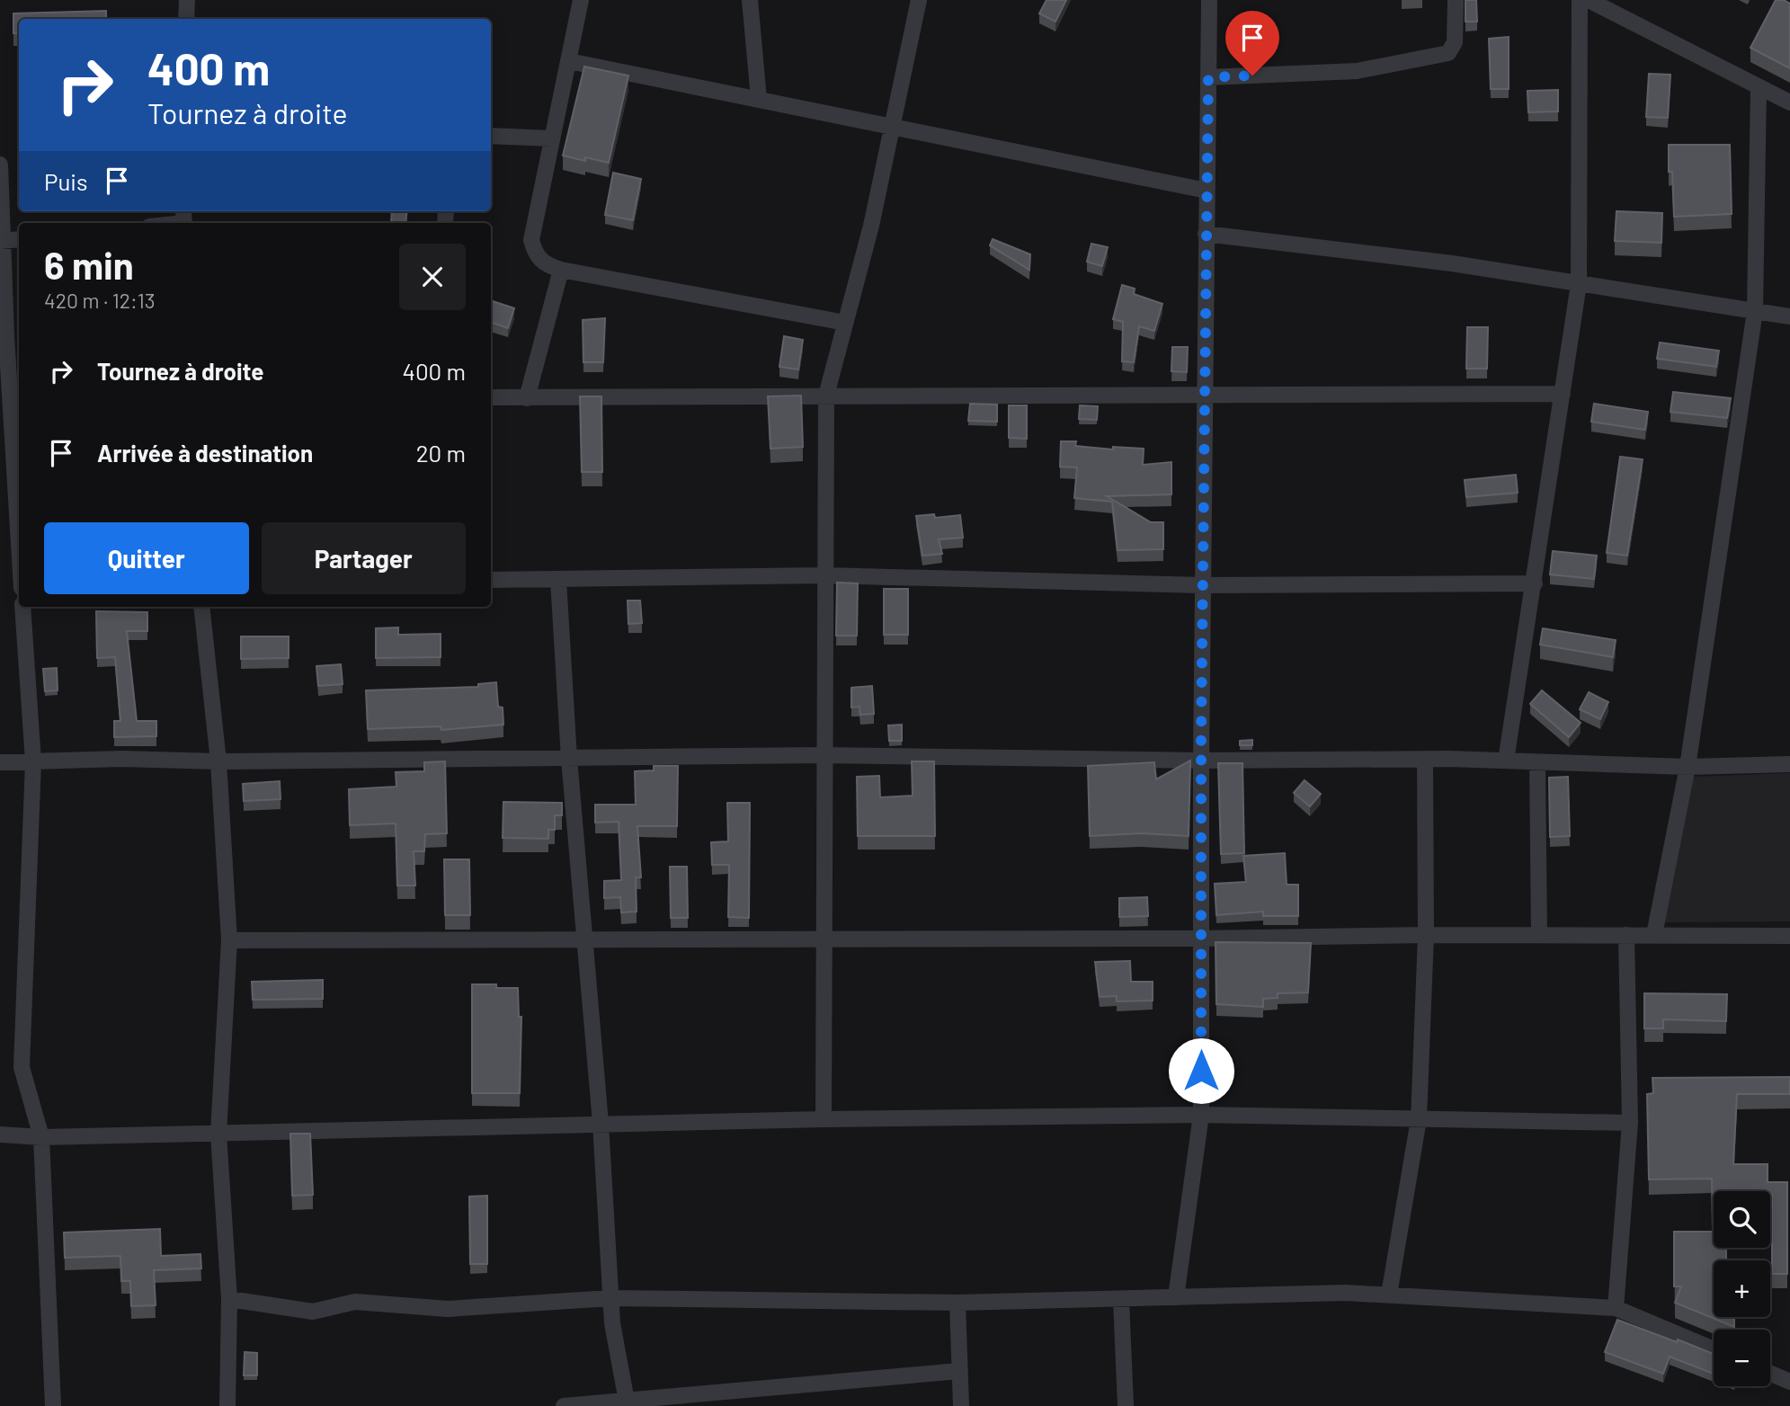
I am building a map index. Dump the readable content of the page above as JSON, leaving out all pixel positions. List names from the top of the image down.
{
  "page": {
    "turn": ["400 m", "Tournez à droite"],
    "then": "Puis",
    "heading": ["6 min", "420 m · 12:13"],
    "list": [
      {
        "name": "Tournez à droite",
        "value": "400 m"
      },
      {
        "name": "Arrivée à destination",
        "value": "20 m"
      }
    ],
    "buttons": ["Quitter", "Partager"],
    "map_buttons": ["+", "−"]
  }
}
